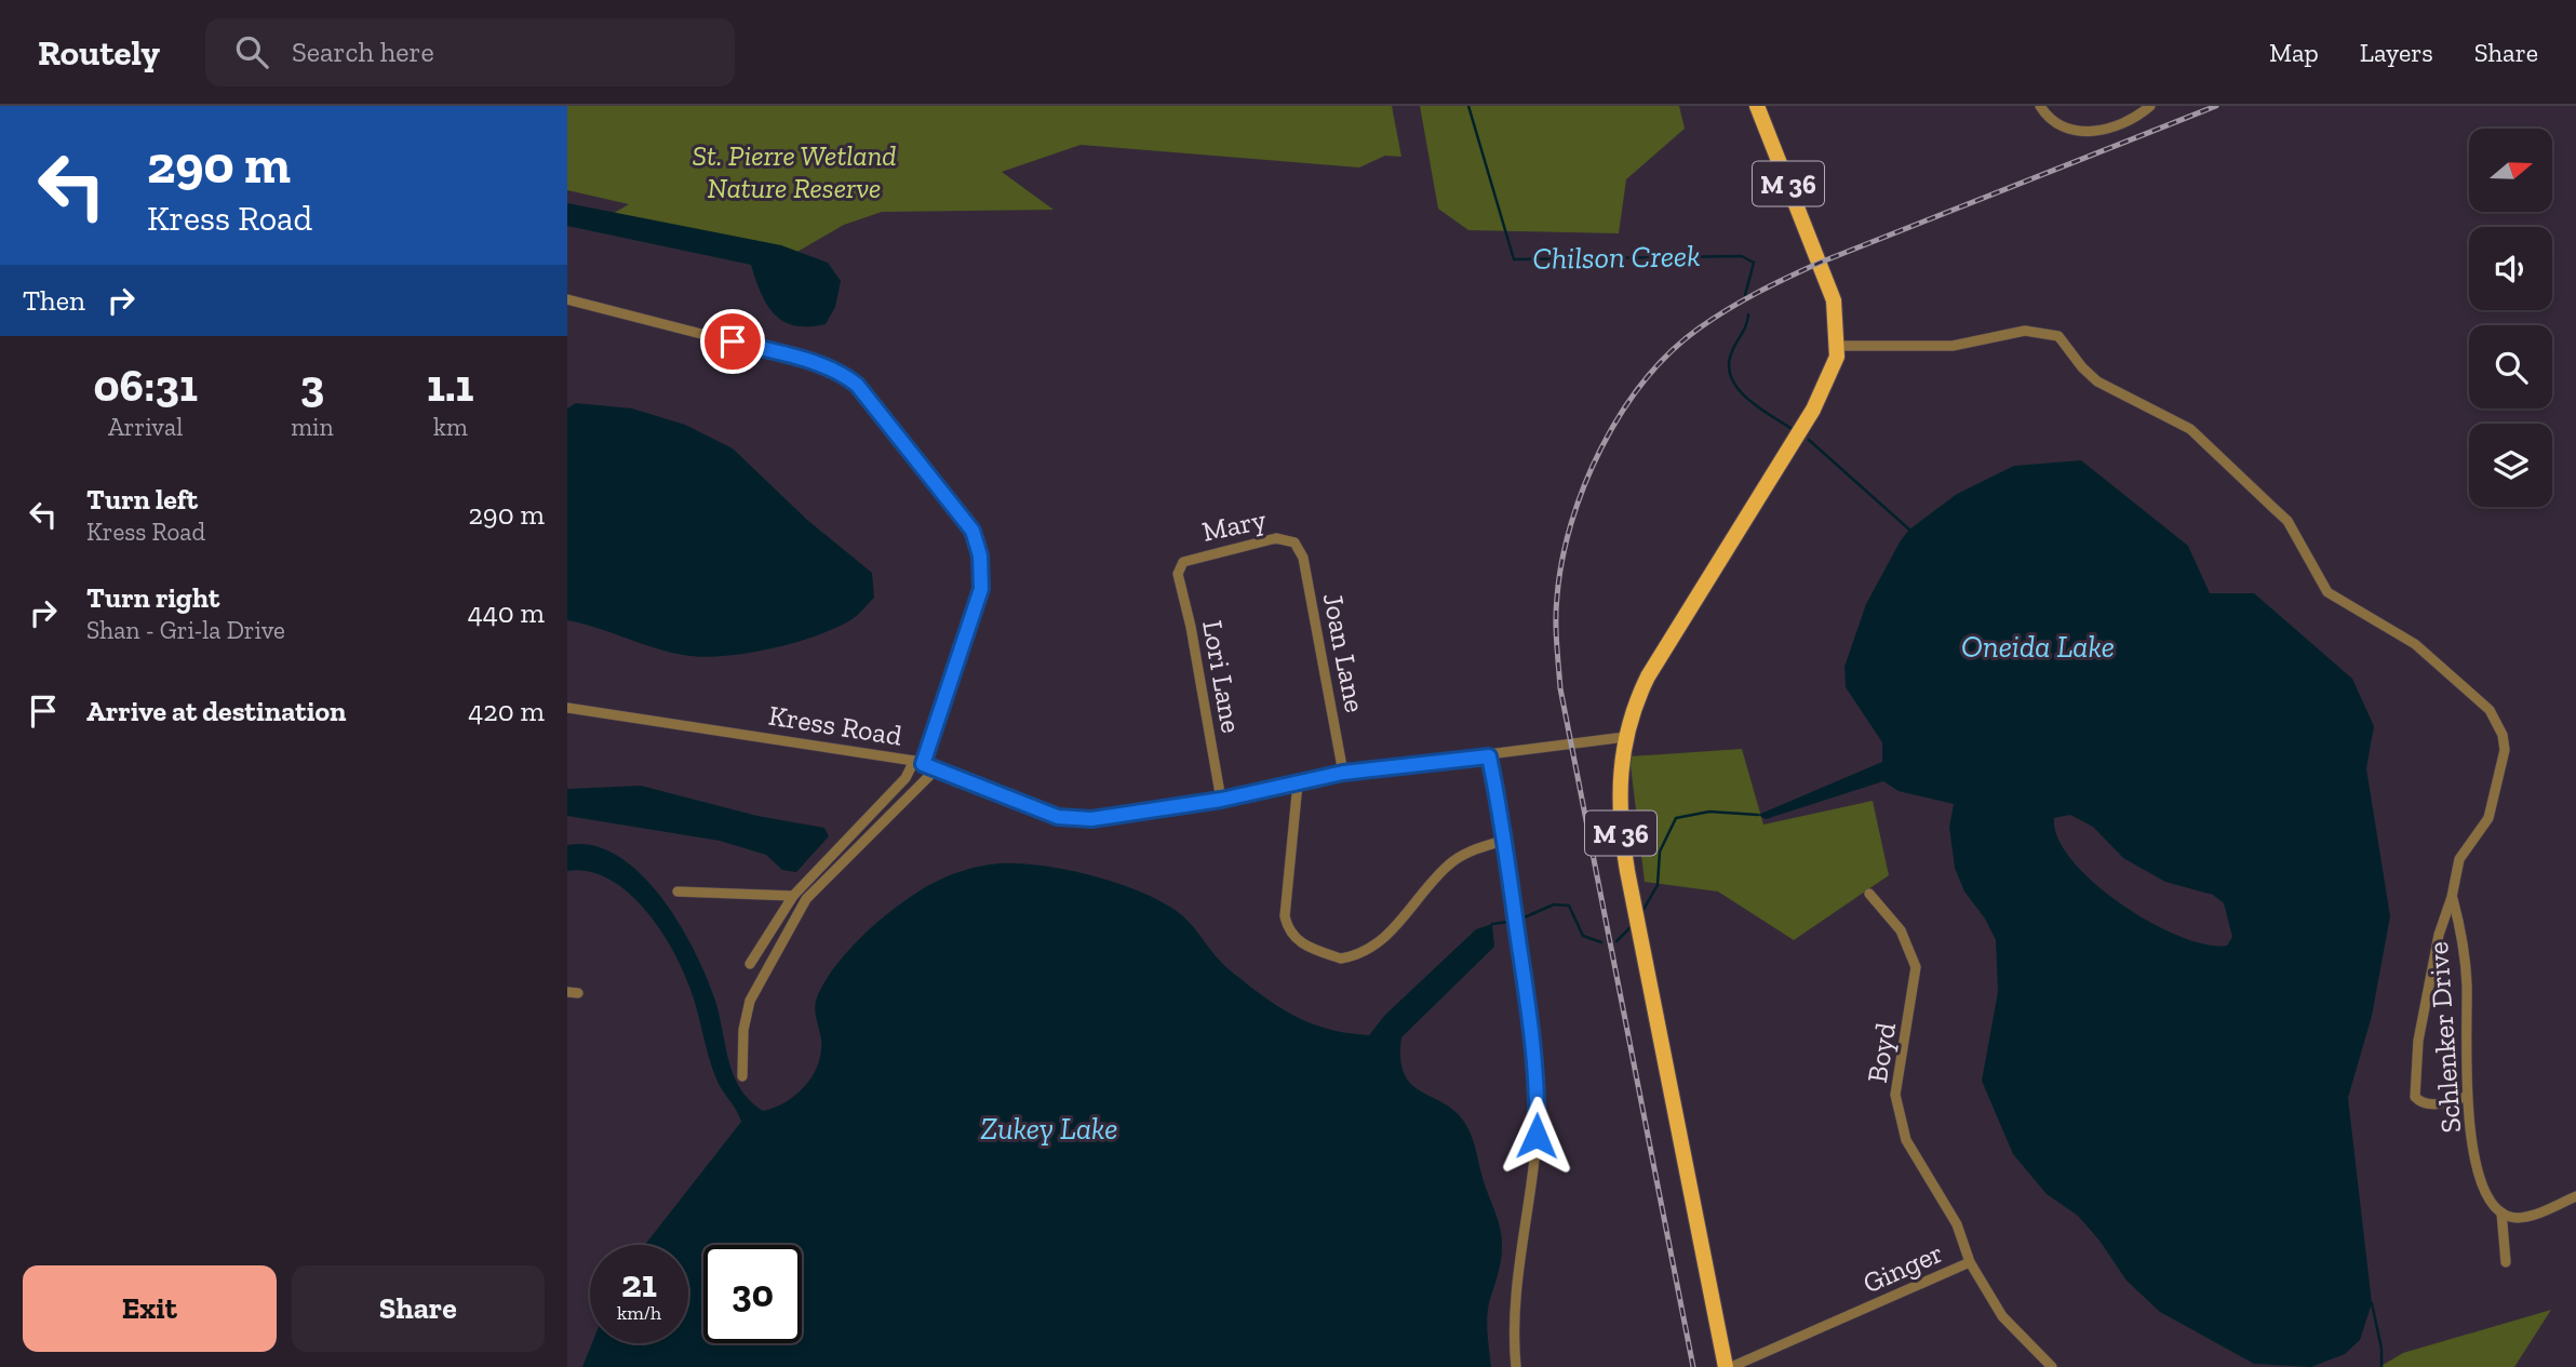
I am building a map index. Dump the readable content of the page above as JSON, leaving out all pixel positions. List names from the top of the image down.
{
  "streets": {
    "main road": ["M 36"],
    "street": [
      "Mary",
      "Joan Lane",
      "Lori Lane",
      "Kress Road",
      "Schlenker Drive",
      "Boyd",
      "Ginger"
    ]
  },
  "crossings": [
    ["M 36", "Kress Road"],
    ["M 36", "Ginger"],
    ["Mary", "Joan Lane"],
    ["Mary", "Lori Lane"],
    ["Joan Lane", "Kress Road"],
    ["Lori Lane", "Kress Road"],
    ["Boyd", "Ginger"]
  ],
  "water": ["Chilson Creek", "Oneida Lake", "Zukey Lake"],
  "parks": ["St. Pierre Wetland Nature Reserve"],
  "north": "right",
  "page": {
    "header": "Routely",
    "search": "Search here",
    "nav": ["Map", "Layers", "Share"],
    "turn": ["290 m", "Kress Road"],
    "then": "Then",
    "eta": [
      "06:31",
      "Arrival",
      "3",
      "min",
      "1.1",
      "km"
    ],
    "list": [
      {
        "name": "Turn left",
        "note": "Kress Road",
        "value": "290 m"
      },
      {
        "name": "Turn right",
        "note": "Shan - Gri-la Drive",
        "value": "440 m"
      },
      {
        "name": "Arrive at destination",
        "value": "420 m"
      }
    ],
    "speed": "21 km/h",
    "limit": "30",
    "buttons": ["Exit", "Share"]
  }
}
